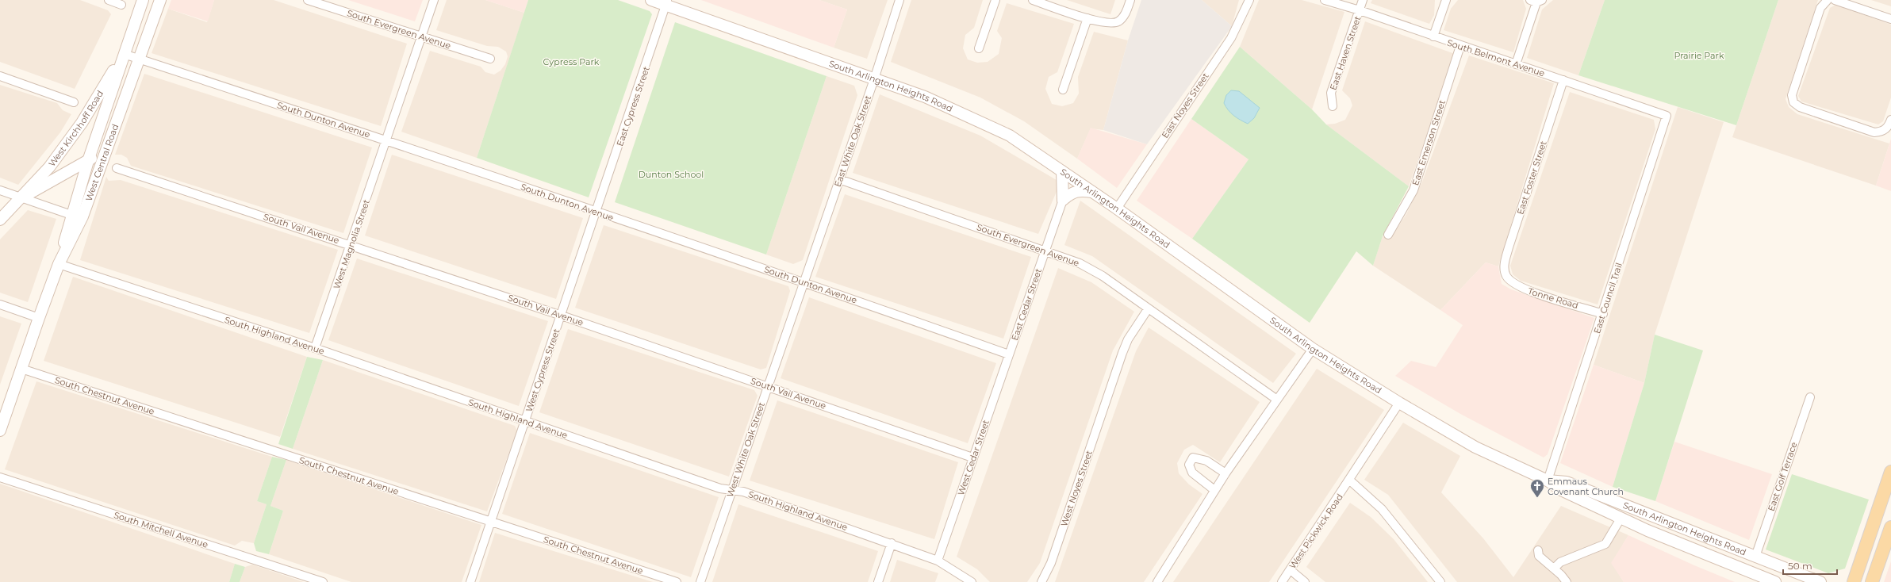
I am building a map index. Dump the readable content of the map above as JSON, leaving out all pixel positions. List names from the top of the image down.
{
  "streets": {
    "main road": ["South Arlington Heights Road", "West Kirchhoff Road", "West Central Road"],
    "street": [
      "South Evergreen Avenue",
      "East Haven Street",
      "South Belmont Avenue",
      "East Noyes Street",
      "East Cypress Street",
      "South Dunton Avenue",
      "East White Oak Street",
      "East Emerson Street",
      "East Foster Street",
      "South Vail Avenue",
      "West Magnolia Street",
      "Tonne Road",
      "East Council Trail",
      "East Cedar Street",
      "South Highland Avenue",
      "West Cypress Street",
      "South Chestnut Avenue",
      "West White Oak Street",
      "West Cedar Street",
      "East Golf Terrace",
      "West Noyes Street",
      "South Mitchell Avenue",
      "West Pickwick Road"
    ]
  },
  "crossings": [
    ["South Evergreen Avenue", "East White Oak Street"],
    ["South Evergreen Avenue", "West Magnolia Street"],
    ["South Evergreen Avenue", "East Cedar Street"],
    ["South Evergreen Avenue", "West Noyes Street"],
    ["East Haven Street", "South Belmont Avenue"],
    ["South Belmont Avenue", "East Emerson Street"],
    ["South Belmont Avenue", "East Foster Street"],
    ["South Belmont Avenue", "East Council Trail"],
    ["South Arlington Heights Road", "East Noyes Street"],
    ["South Arlington Heights Road", "East Cypress Street"],
    ["South Arlington Heights Road", "East White Oak Street"],
    ["South Arlington Heights Road", "East Council Trail"],
    ["South Arlington Heights Road", "East Golf Terrace"],
    ["South Arlington Heights Road", "West Pickwick Road"],
    ["East Cypress Street", "South Dunton Avenue"],
    ["East Cypress Street", "West Cypress Street"],
    ["South Dunton Avenue", "West Kirchhoff Road"],
    ["South Dunton Avenue", "East White Oak Street"],
    ["South Dunton Avenue", "West Central Road"],
    ["South Dunton Avenue", "West Magnolia Street"],
    ["South Dunton Avenue", "East Cedar Street"],
    ["South Dunton Avenue", "West Cypress Street"],
    ["South Dunton Avenue", "West White Oak Street"],
    ["South Dunton Avenue", "West Cedar Street"],
    ["West Kirchhoff Road", "West Central Road"],
    ["East White Oak Street", "West White Oak Street"],
    ["West Central Road", "South Highland Avenue"],
    ["West Central Road", "South Chestnut Avenue"],
    ["East Foster Street", "Tonne Road"],
    ["South Vail Avenue", "West Magnolia Street"],
    ["South Vail Avenue", "West Cypress Street"],
    ["South Vail Avenue", "West White Oak Street"],
    ["South Vail Avenue", "West Cedar Street"],
    ["West Magnolia Street", "South Highland Avenue"],
    ["Tonne Road", "East Council Trail"],
    ["East Cedar Street", "West Cedar Street"],
    ["South Highland Avenue", "West Cypress Street"],
    ["South Highland Avenue", "West White Oak Street"],
    ["South Highland Avenue", "West Cedar Street"],
    ["West Cypress Street", "South Chestnut Avenue"]
  ],
  "parks": ["Prairie Park", "Cypress Park", "Dunton School"],
  "places": {
    "church": ["Emmaus Covenant Church"]
  },
  "scale_bar": "50 m"
}
